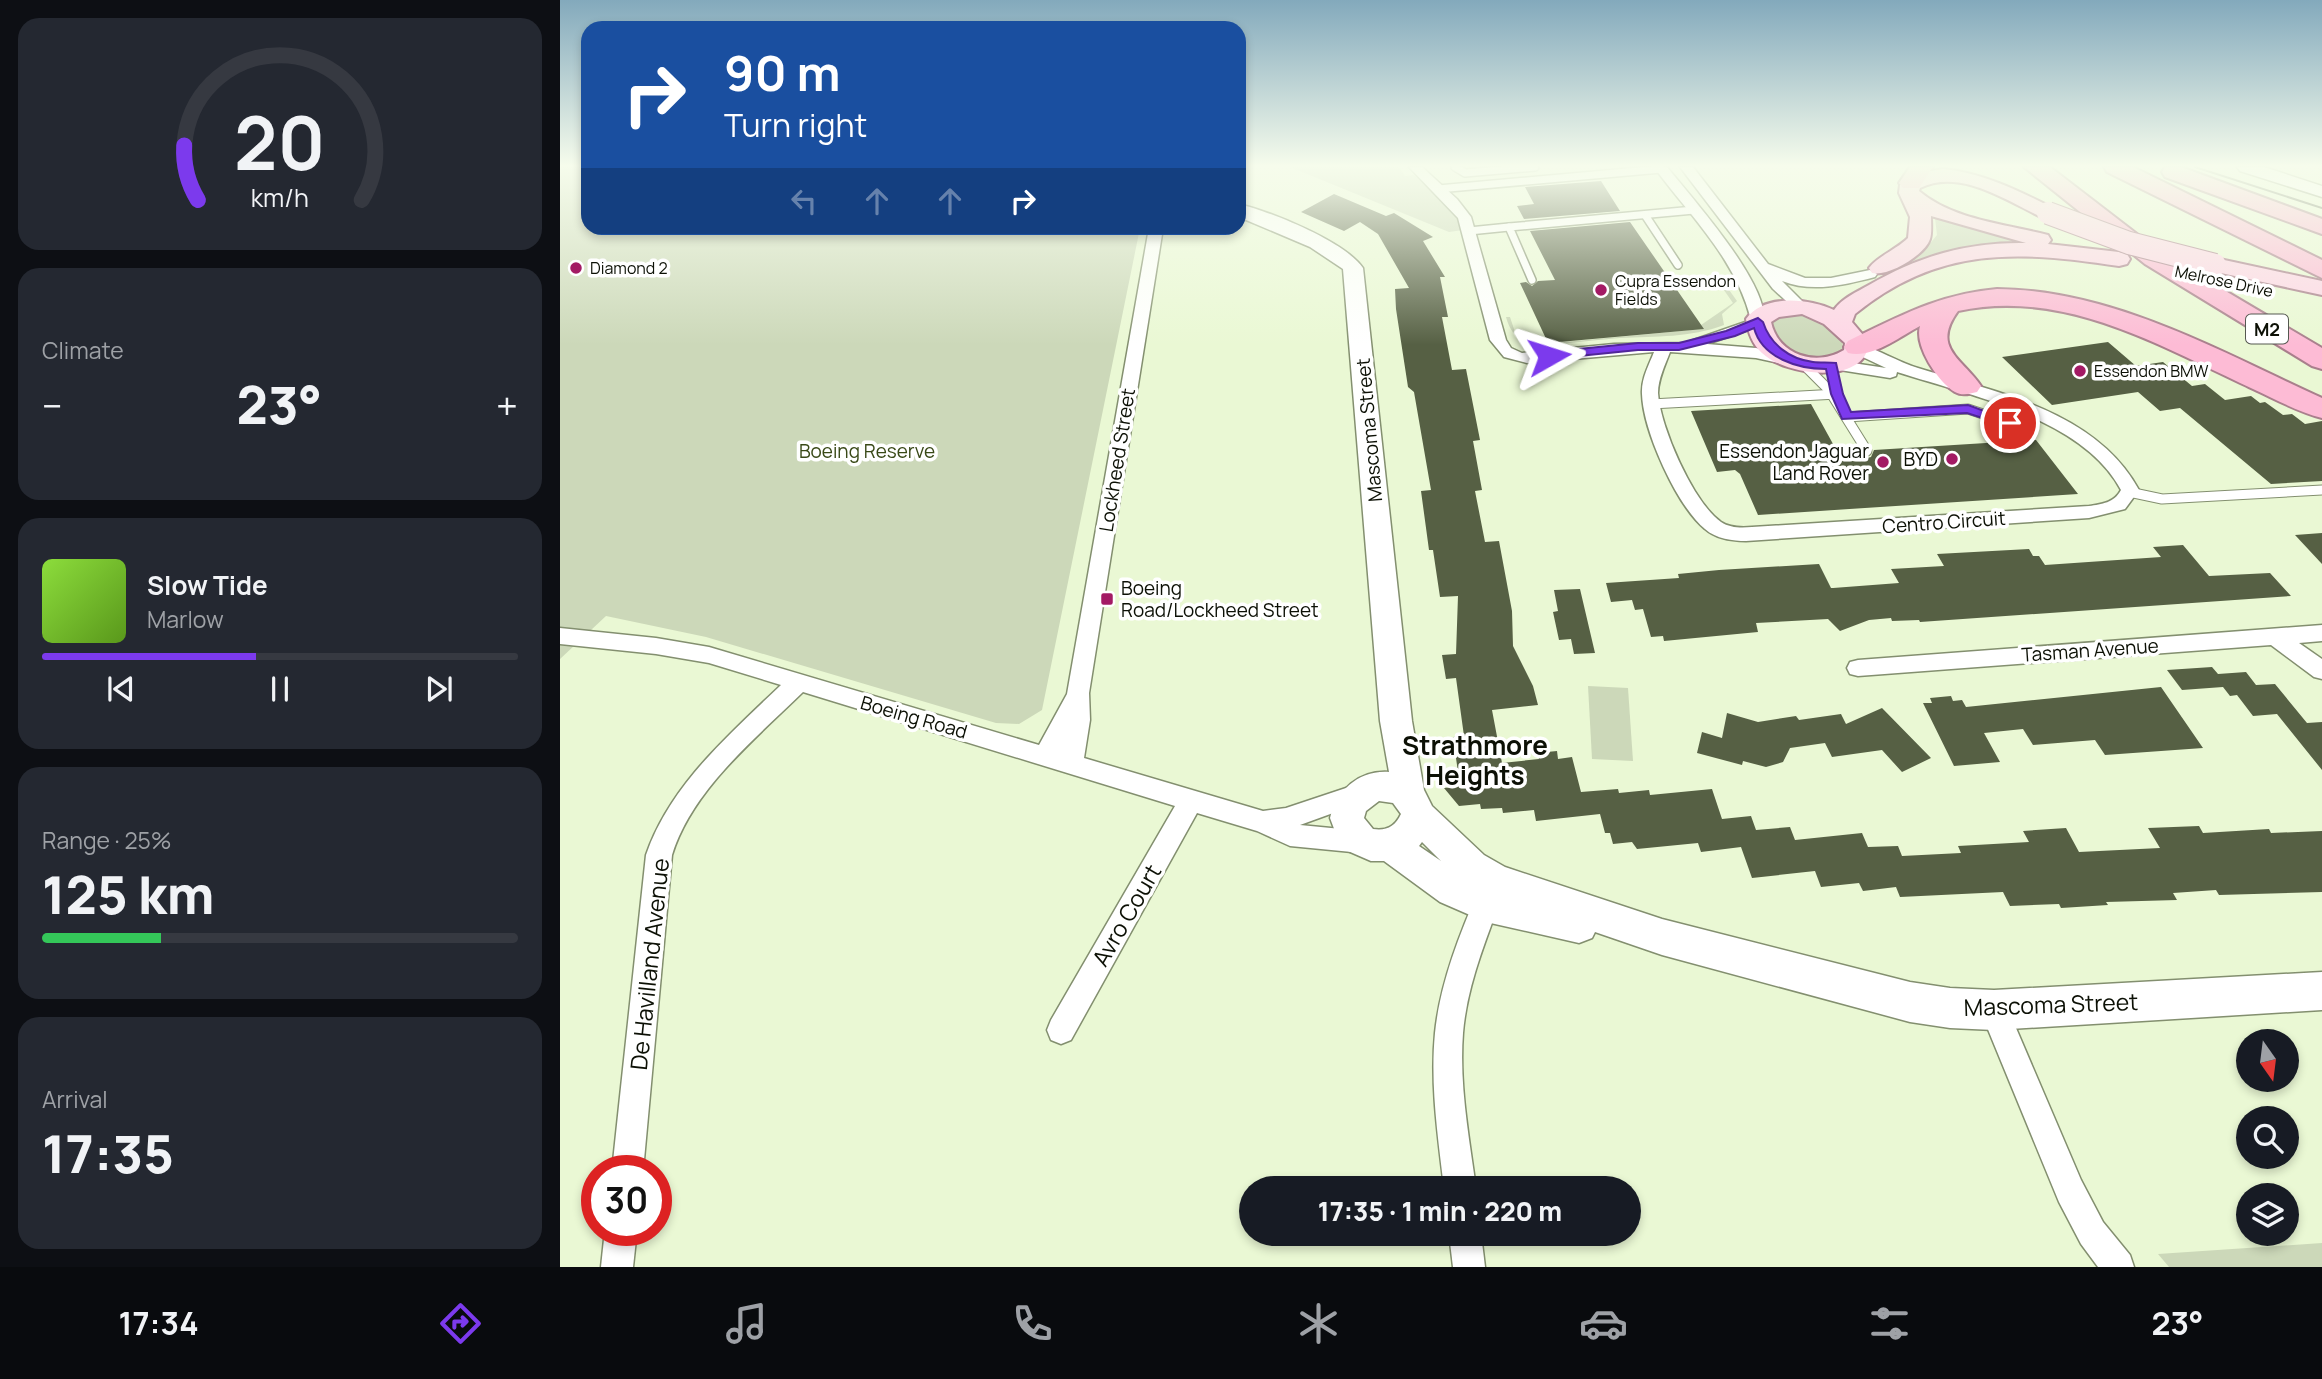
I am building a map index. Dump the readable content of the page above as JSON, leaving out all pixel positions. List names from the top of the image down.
{
  "streets": {
    "highway": ["M2"],
    "main road": ["Melrose Drive", "Mascoma Street"],
    "street": [
      "Lockheed Street",
      "Centro Circuit",
      "Tasman Avenue",
      "Boeing Road",
      "Avro Court",
      "De Havilland Avenue"
    ]
  },
  "crossings": [
    ["Mascoma Street", "Boeing Road"],
    ["Lockheed Street", "Boeing Road"],
    ["Boeing Road", "Avro Court"],
    ["Boeing Road", "De Havilland Avenue"]
  ],
  "districts": ["Strathmore Heights"],
  "parks": ["Boeing Reserve"],
  "places": {
    "other": [
      "Diamond 2",
      "Cupra Essendon Fields",
      "Essendon BMW",
      "BYD",
      "Essendon Jaguar Land Rover"
    ],
    "transit": ["Boeing Road/Lockheed Street"]
  },
  "north": "bottom",
  "page": {
    "turn": ["90 m", "Turn right"],
    "tile": [
      "Climate",
      ["Range · 25%", "125 km"],
      ["Arrival", "17:35"]
    ],
    "heat": ["−", "23°", "+"],
    "song": ["Slow Tide", "Marlow"],
    "limit": "30",
    "trip": "17:35 · 1 min · 220 m",
    "tabs": ["17:34", "23°"],
    "gauge": ["20", "km/h"]
  }
}
